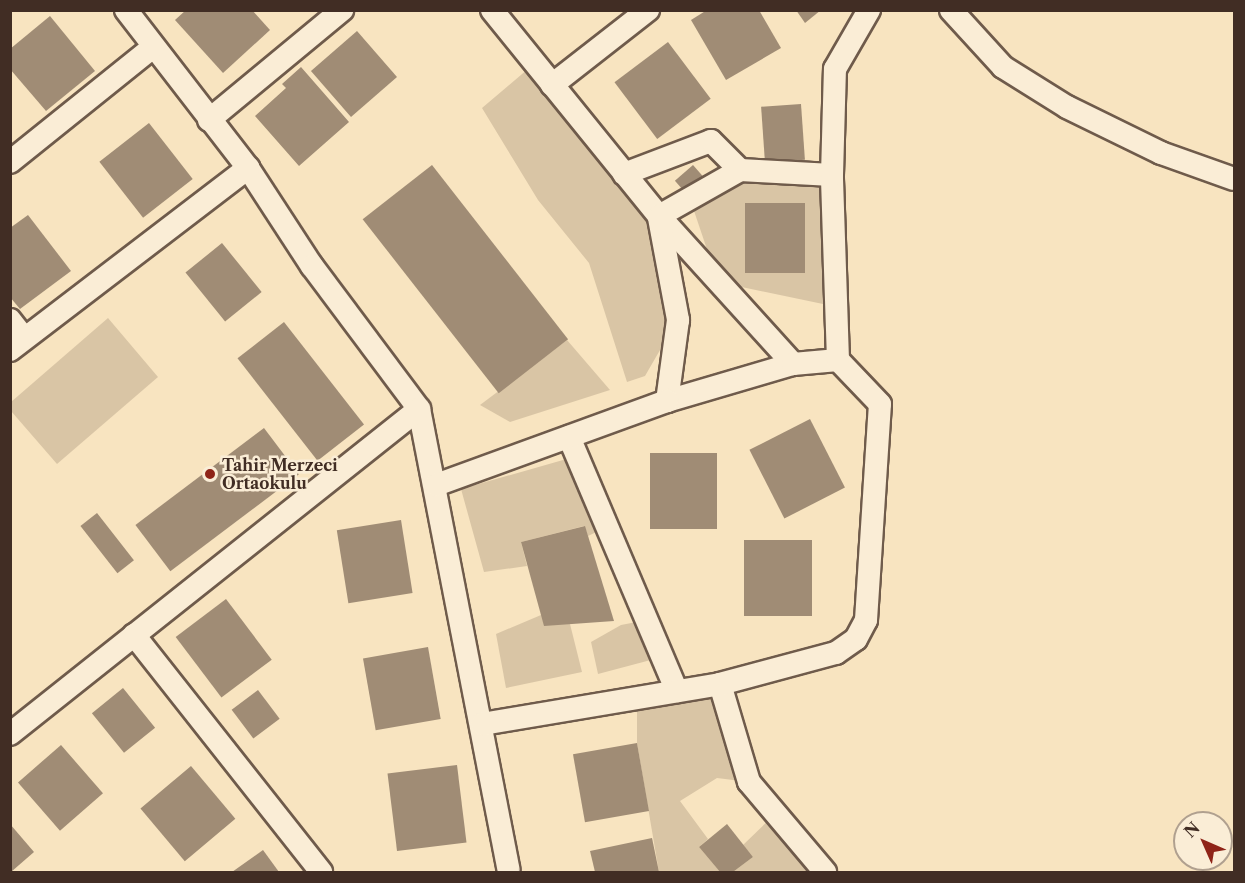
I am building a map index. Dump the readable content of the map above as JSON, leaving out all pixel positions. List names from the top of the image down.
{
  "places": ["Tahir Merzeci Ortaokulu"],
  "north": "top left"
}
